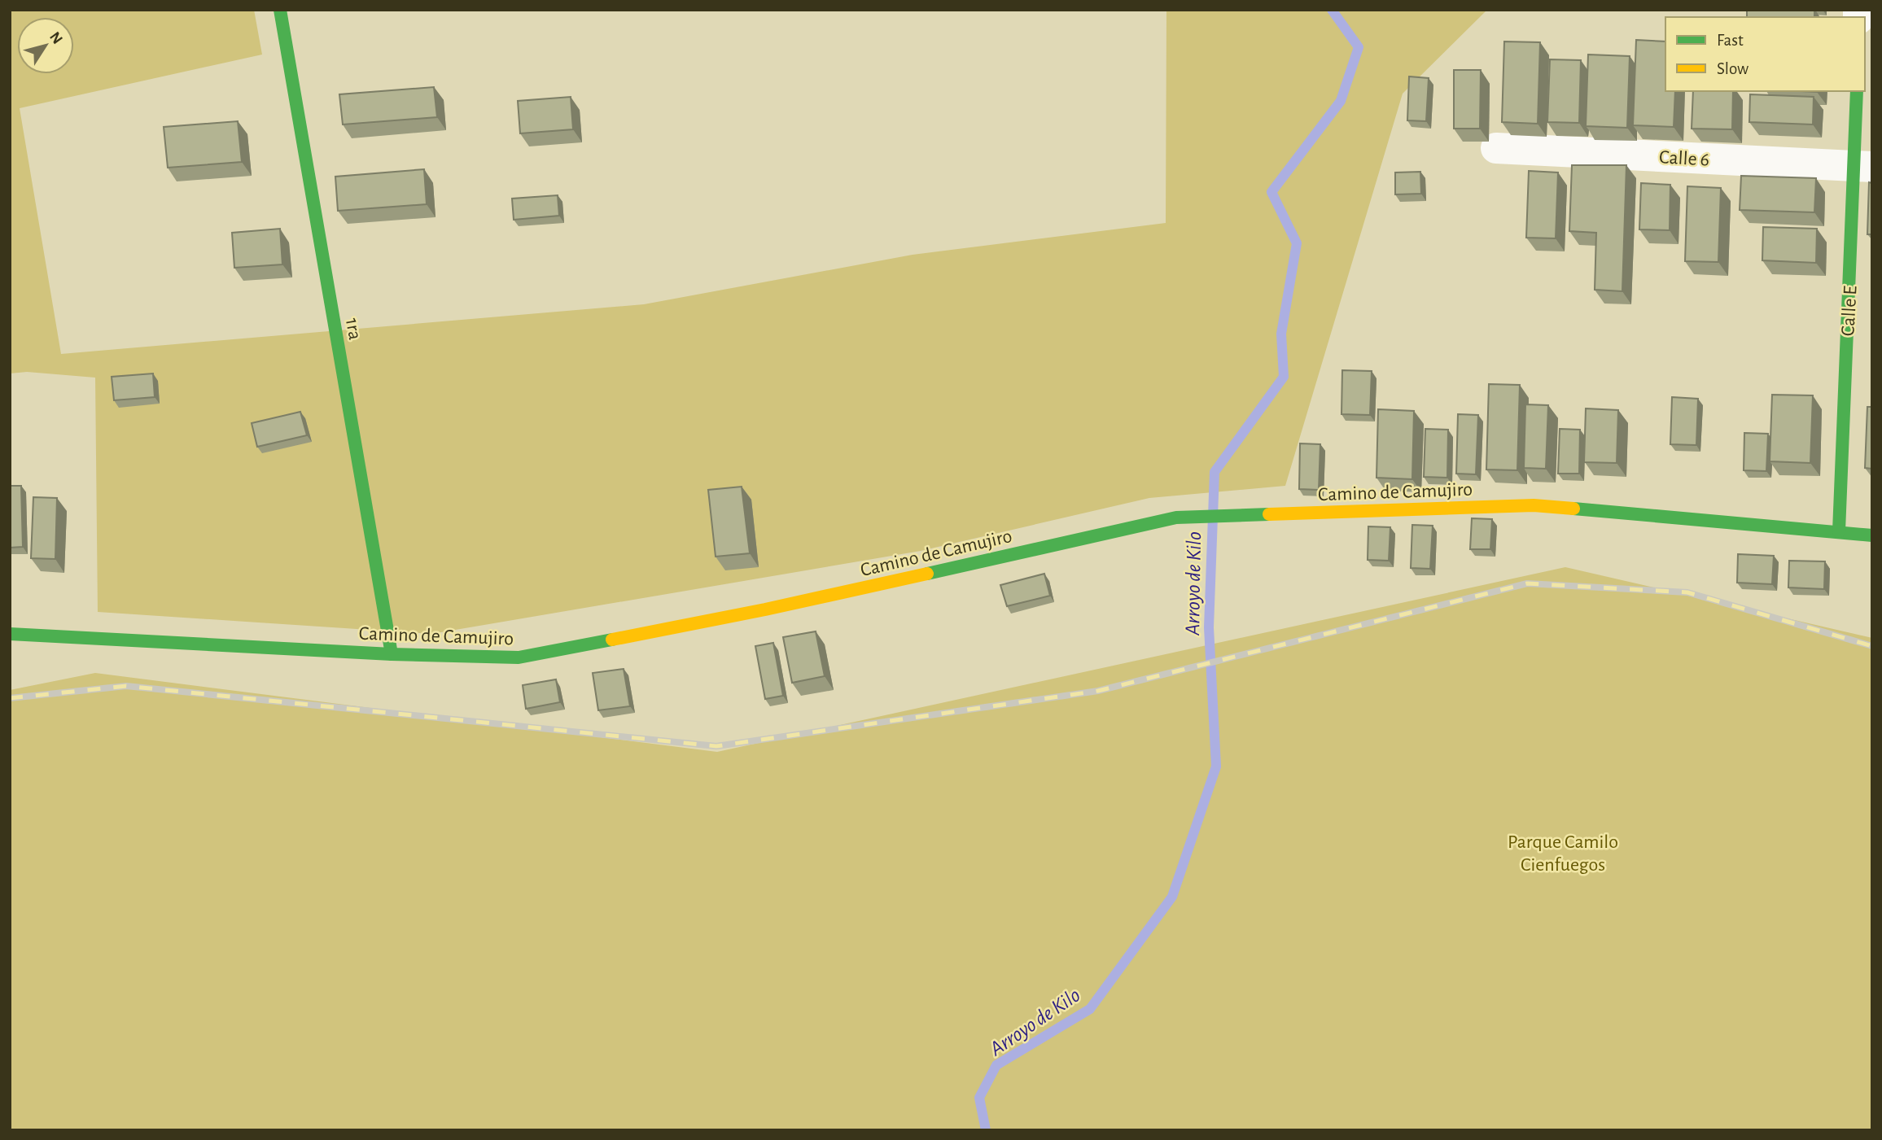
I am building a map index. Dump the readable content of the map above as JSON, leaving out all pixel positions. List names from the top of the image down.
{
  "streets": {
    "street": [
      "Calle 6",
      "Calle E",
      "1ra",
      "Camino de Camujiro"
    ]
  },
  "crossings": [
    ["Calle 6", "Calle E"],
    ["Calle E", "Camino de Camujiro"],
    ["1ra", "Camino de Camujiro"]
  ],
  "water": ["Arroyo de Kilo"],
  "parks": ["Parque Camilo Cienfuegos"],
  "legend": ["Fast", "Slow"],
  "north": "top right"
}
